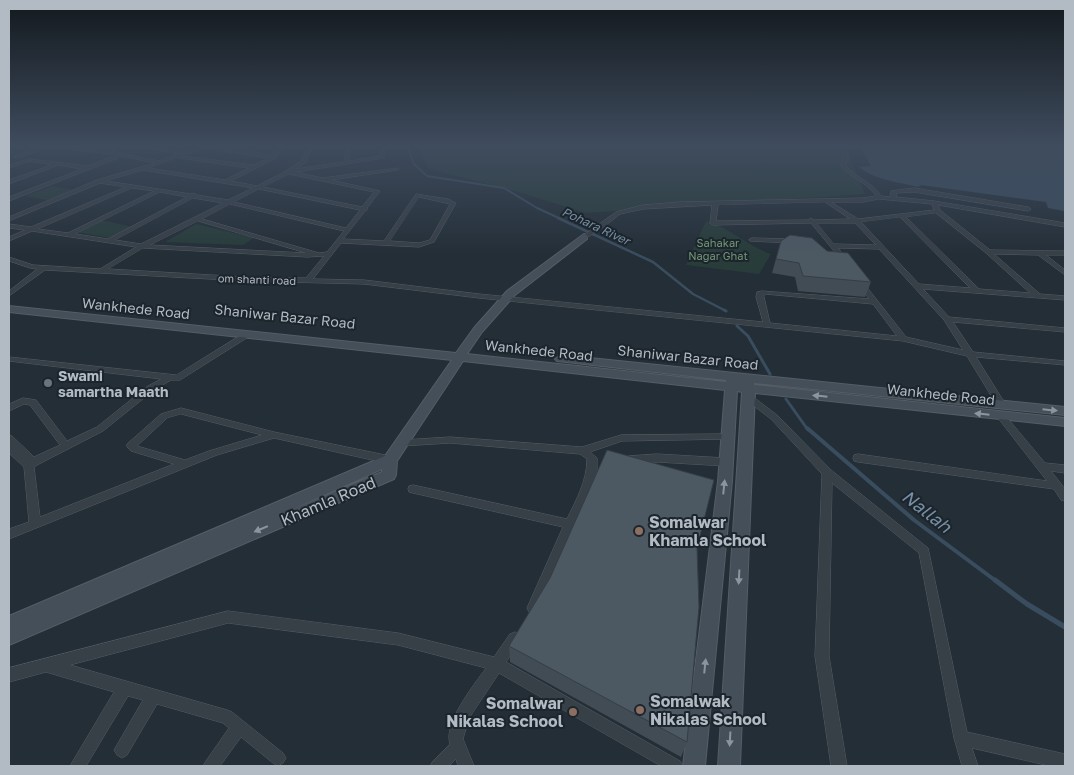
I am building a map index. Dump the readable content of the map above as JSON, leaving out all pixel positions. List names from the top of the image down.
{
  "streets": {
    "main road": ["Wankhede Road", "Shaniwar Bazar Road", "Khamla Road"],
    "street": ["om shanti road"]
  },
  "crossings": [
    ["Wankhede Road", "Shaniwar Bazar Road"]
  ],
  "water": ["Pohara River", "Nallah"],
  "parks": ["Sahakar Nagar Ghat"],
  "places": [
    "Swami samartha Maath",
    "Somalwar Khamla School",
    "Somalwak Nikalas School",
    "Somalwar Nikalas School"
  ]
}
